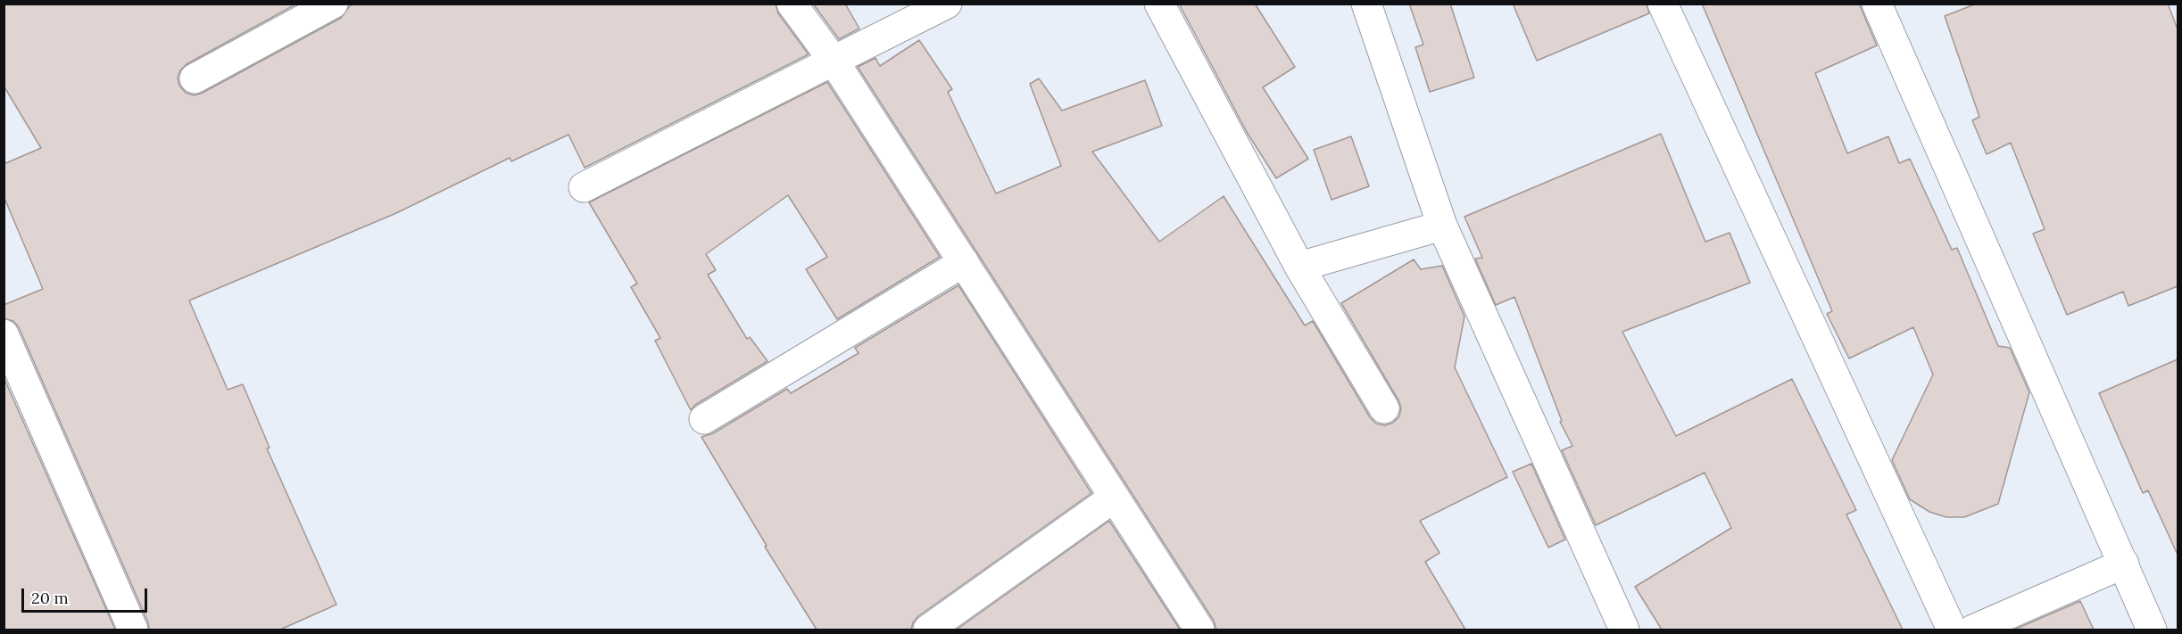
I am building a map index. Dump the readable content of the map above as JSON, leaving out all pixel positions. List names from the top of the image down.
{
  "scale_bar": "20 m"
}
